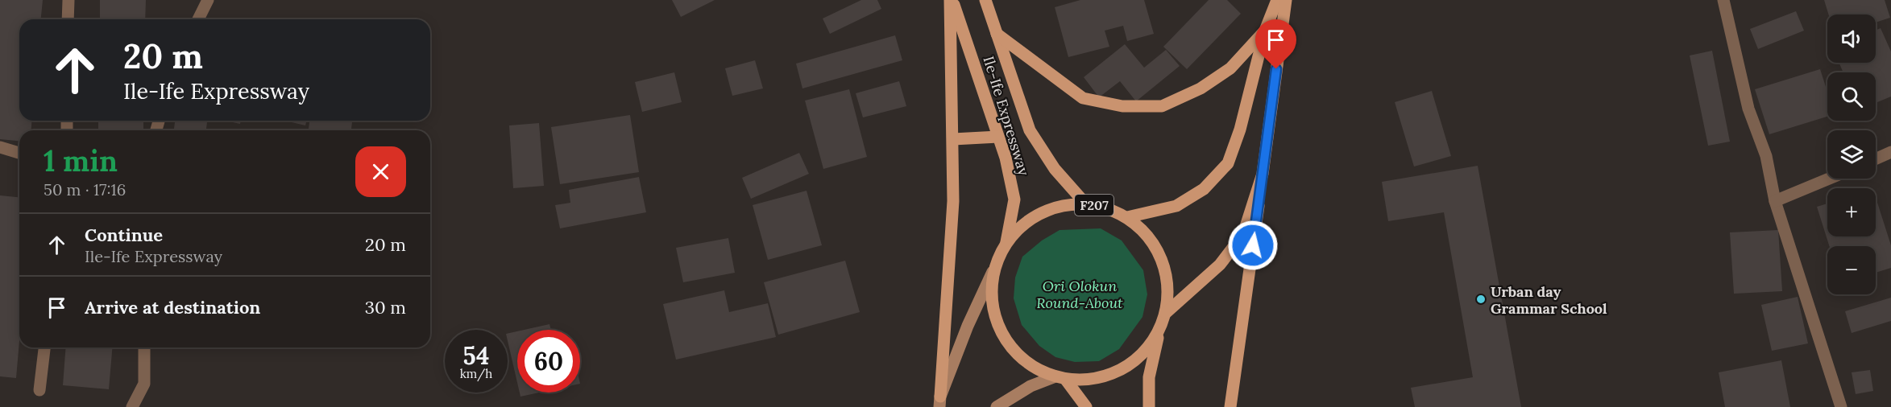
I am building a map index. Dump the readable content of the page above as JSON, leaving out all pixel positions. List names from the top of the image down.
{
  "streets": {
    "main road": ["Ile-Ife Expressway", "F207"]
  },
  "crossings": [
    ["Ile-Ife Expressway", "F207"]
  ],
  "parks": ["Ori Olokun Round-About"],
  "places": ["Urban day Grammar School"],
  "page": {
    "map_buttons": ["+", "−"],
    "turn": ["20 m", "Ile-Ife Expressway"],
    "heading": ["1 min", "50 m · 17:16"],
    "list": [
      {
        "name": "Continue",
        "note": "Ile-Ife Expressway",
        "value": "20 m"
      },
      {
        "name": "Arrive at destination",
        "value": "30 m"
      }
    ],
    "speed": "54 km/h",
    "limit": "60"
  }
}
